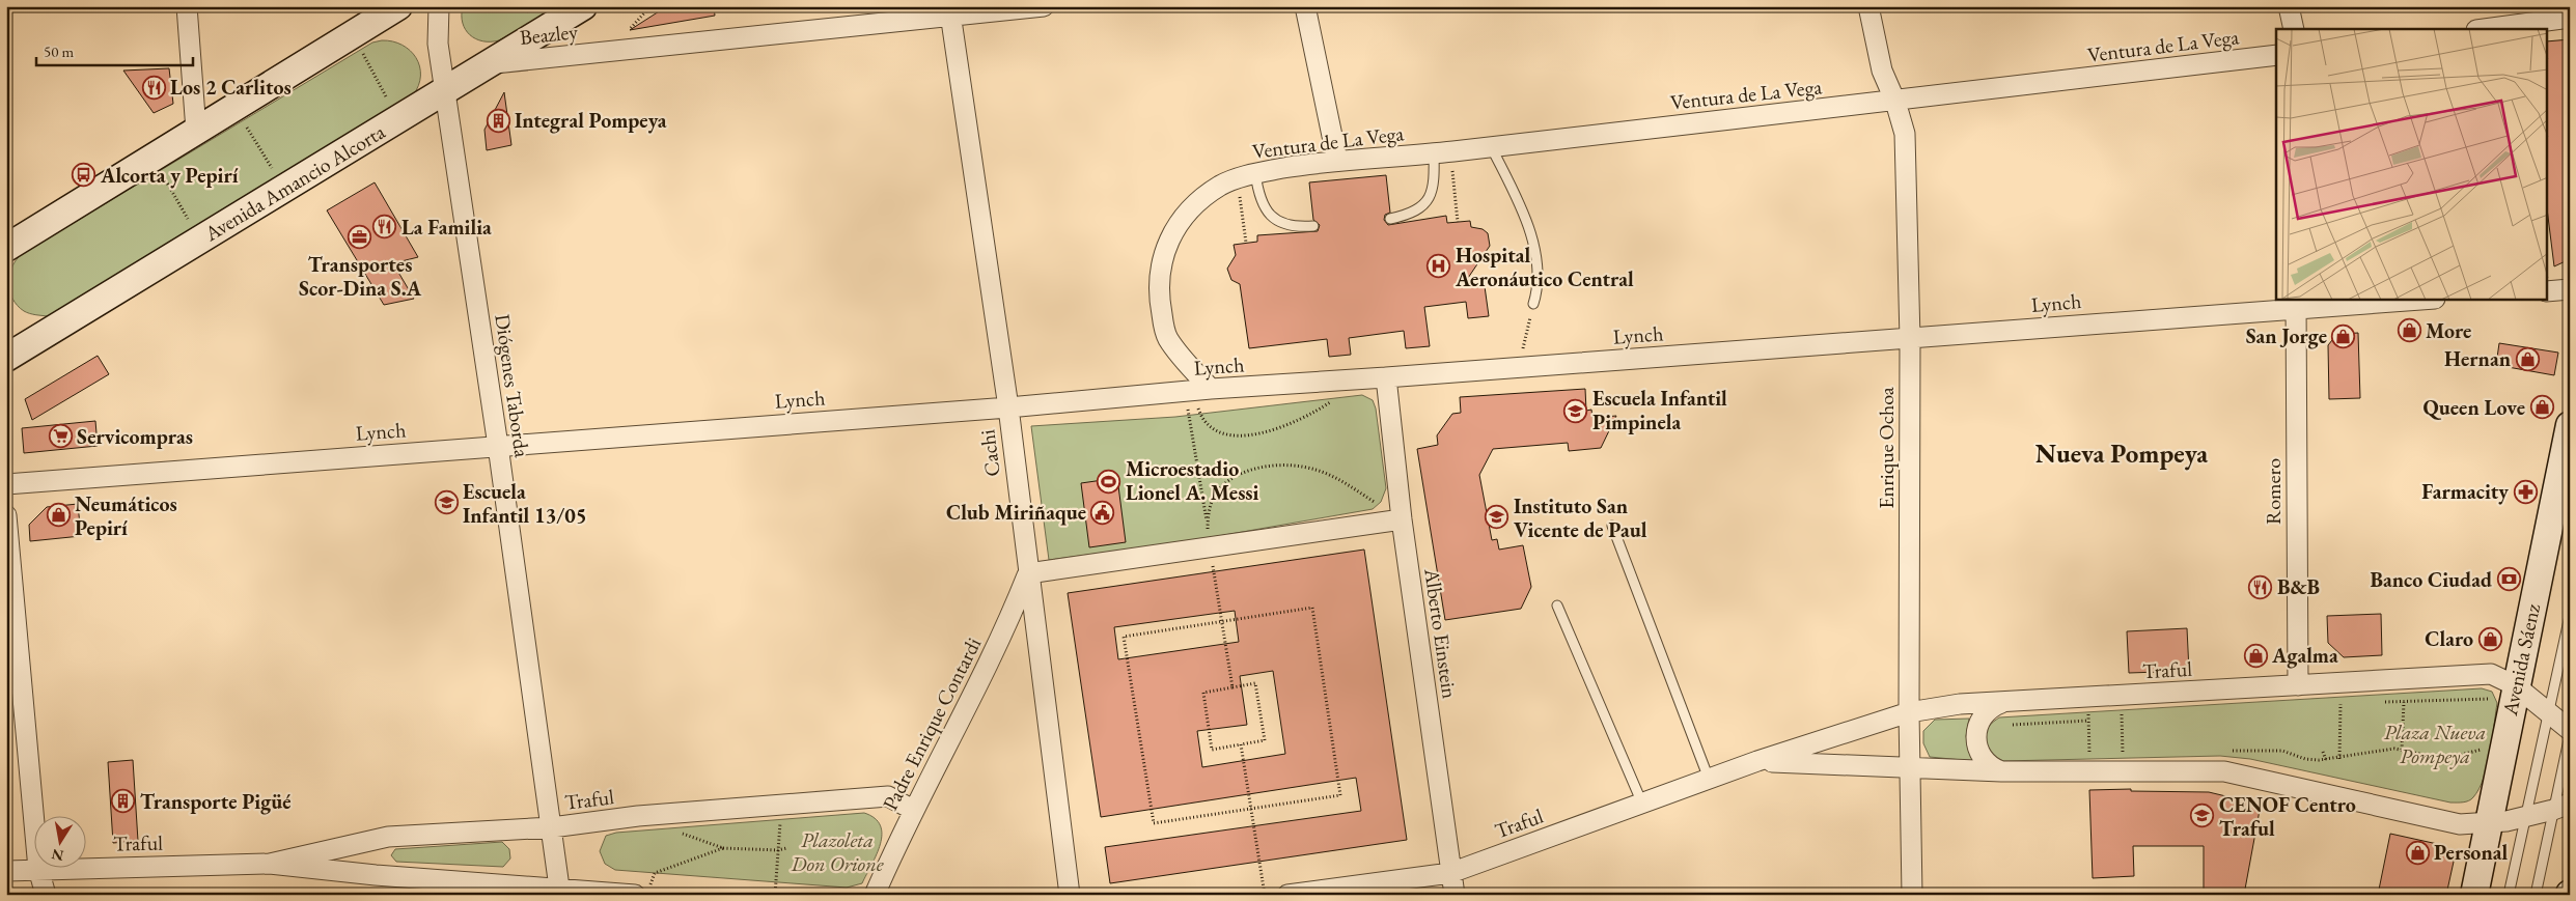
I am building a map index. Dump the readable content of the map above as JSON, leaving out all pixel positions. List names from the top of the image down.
{
  "streets": {
    "main road": ["Avenida Amancio Alcorta", "Avenida Sáenz"],
    "street": [
      "Beazley",
      "Ventura de La Vega",
      "Lynch",
      "Diógenes Taborda",
      "Enrique Ochoa",
      "Cachi",
      "Romero",
      "Alberto Einstein",
      "Traful",
      "Padre Enrique Contardi"
    ]
  },
  "crossings": [
    ["Beazley", "Avenida Amancio Alcorta"],
    ["Beazley", "Cachi"],
    ["Ventura de La Vega", "Enrique Ochoa"],
    ["Avenida Amancio Alcorta", "Diógenes Taborda"],
    ["Lynch", "Diógenes Taborda"],
    ["Lynch", "Enrique Ochoa"],
    ["Lynch", "Cachi"],
    ["Lynch", "Romero"],
    ["Lynch", "Alberto Einstein"],
    ["Diógenes Taborda", "Traful"],
    ["Enrique Ochoa", "Traful"],
    ["Cachi", "Padre Enrique Contardi"],
    ["Romero", "Traful"],
    ["Alberto Einstein", "Traful"],
    ["Avenida Sáenz", "Traful"],
    ["Traful", "Padre Enrique Contardi"]
  ],
  "districts": ["Nueva Pompeya"],
  "parks": ["Plaza Nueva Pompeya", "Plazoleta Don Orione"],
  "places": {
    "restaurant": ["Los 2 Carlitos", "La Familia", "B&B"],
    "building": ["Integral Pompeya", "Transporte Pigüé"],
    "bus stop": ["Alcorta y Pepirí"],
    "office": ["Transportes Scor-Dina S.A"],
    "hospital": ["Hospital Aeronáutico Central"],
    "shop": [
      "More",
      "San Jorge",
      "Hernan",
      "Queen Love",
      "Neumáticos Pepirí",
      "Claro",
      "Agalma",
      "Personal"
    ],
    "school or university": [
      "Escuela Infantil Pimpinela",
      "Escuela Infantil 13/05",
      "Instituto San Vicente de Paul",
      "CENOF Centro Traful"
    ],
    "supermarket": ["Servicompras"],
    "sports": ["Microestadio Lionel A. Messi"],
    "pharmacy": ["Farmacity"],
    "public building": ["Club Miriñaque"],
    "bank": ["Banco Ciudad"]
  },
  "scale_bar": "50 m",
  "north": "bottom"
}
